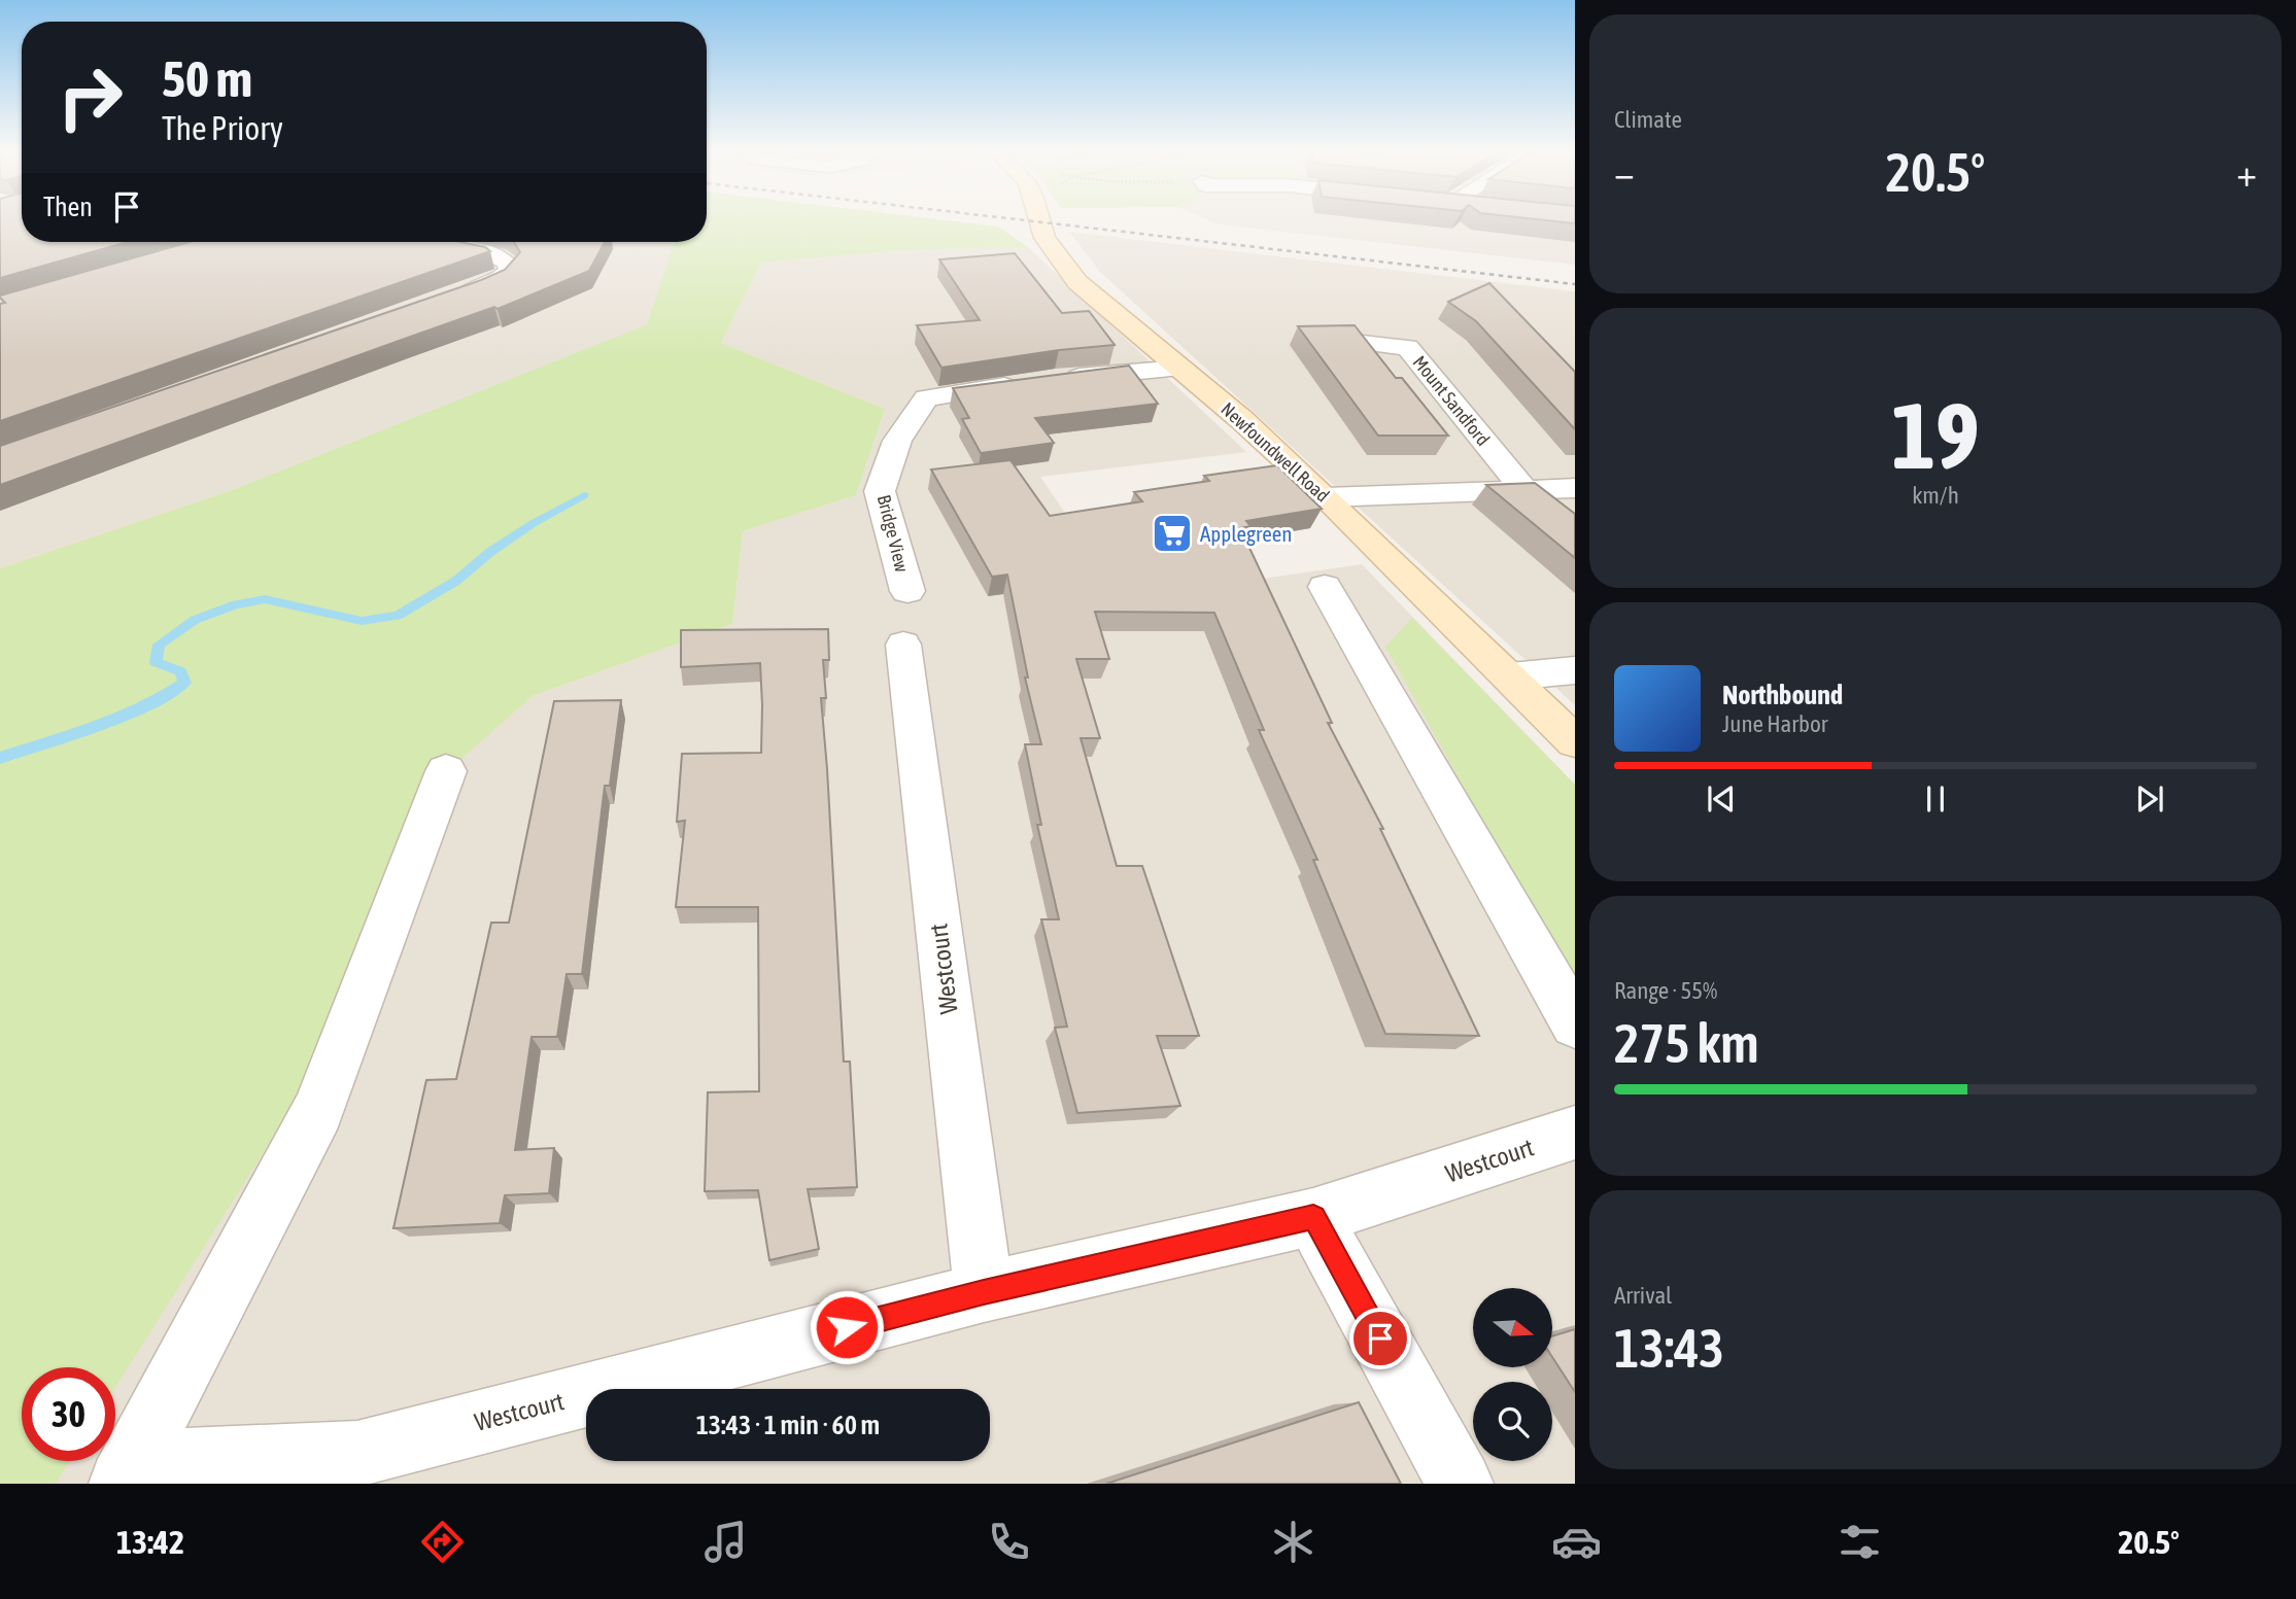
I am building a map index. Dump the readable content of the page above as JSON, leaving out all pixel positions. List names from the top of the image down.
{
  "streets": {
    "main road": ["Newfoundwell Road"],
    "street": ["Mount Sandford", "Bridge View", "Westcourt"]
  },
  "places": {
    "supermarket": ["Applegreen"]
  },
  "north": "right",
  "page": {
    "tile": [
      "Climate",
      ["19", "km/h"],
      ["Range · 55%", "275 km"],
      ["Arrival", "13:43"]
    ],
    "turn": ["50 m", "The Priory"],
    "heat": ["−", "20.5°", "+"],
    "then": "Then",
    "song": ["Northbound", "June Harbor"],
    "limit": "30",
    "trip": "13:43 · 1 min · 60 m",
    "tabs": ["13:42", "20.5°"]
  }
}
